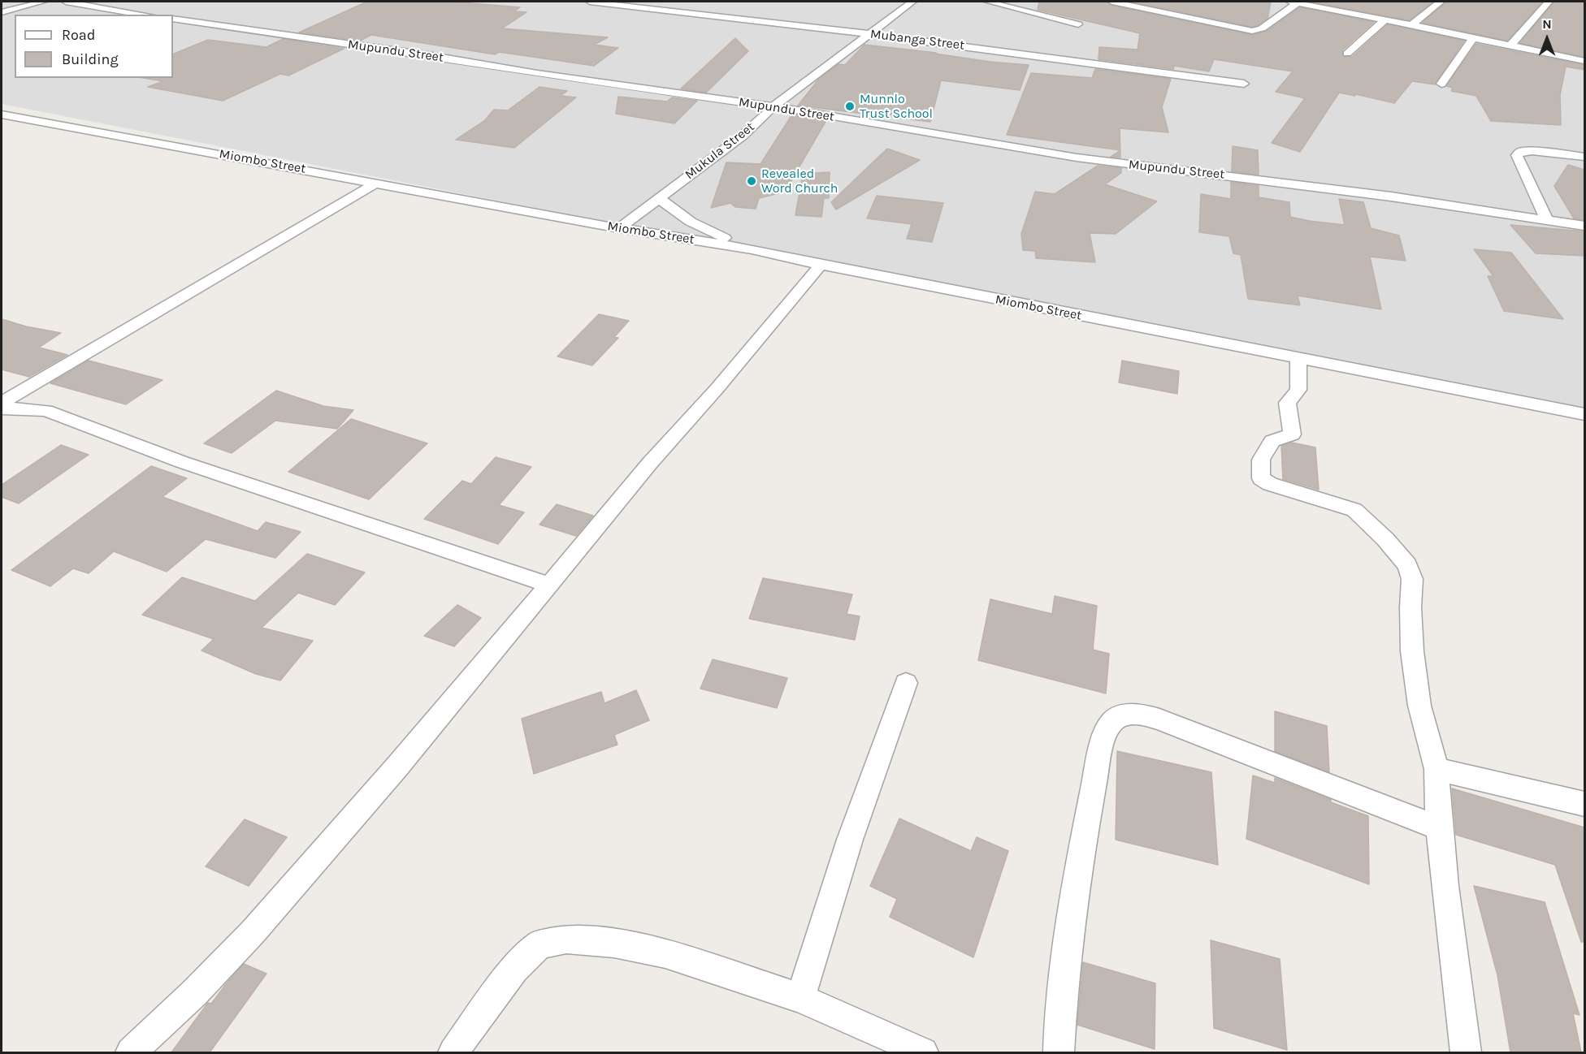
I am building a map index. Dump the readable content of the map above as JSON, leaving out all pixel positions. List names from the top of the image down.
{
  "streets": {
    "street": [
      "Mubanga Street",
      "Mupundu Street",
      "Mukula Street",
      "Miombo Street"
    ]
  },
  "crossings": [
    ["Mubanga Street", "Mukula Street"],
    ["Mupundu Street", "Mukula Street"],
    ["Mukula Street", "Miombo Street"]
  ],
  "places": ["Munnlo Trust School", "Revealed Word Church"],
  "legend": ["Road", "Building"],
  "north": "top"
}
